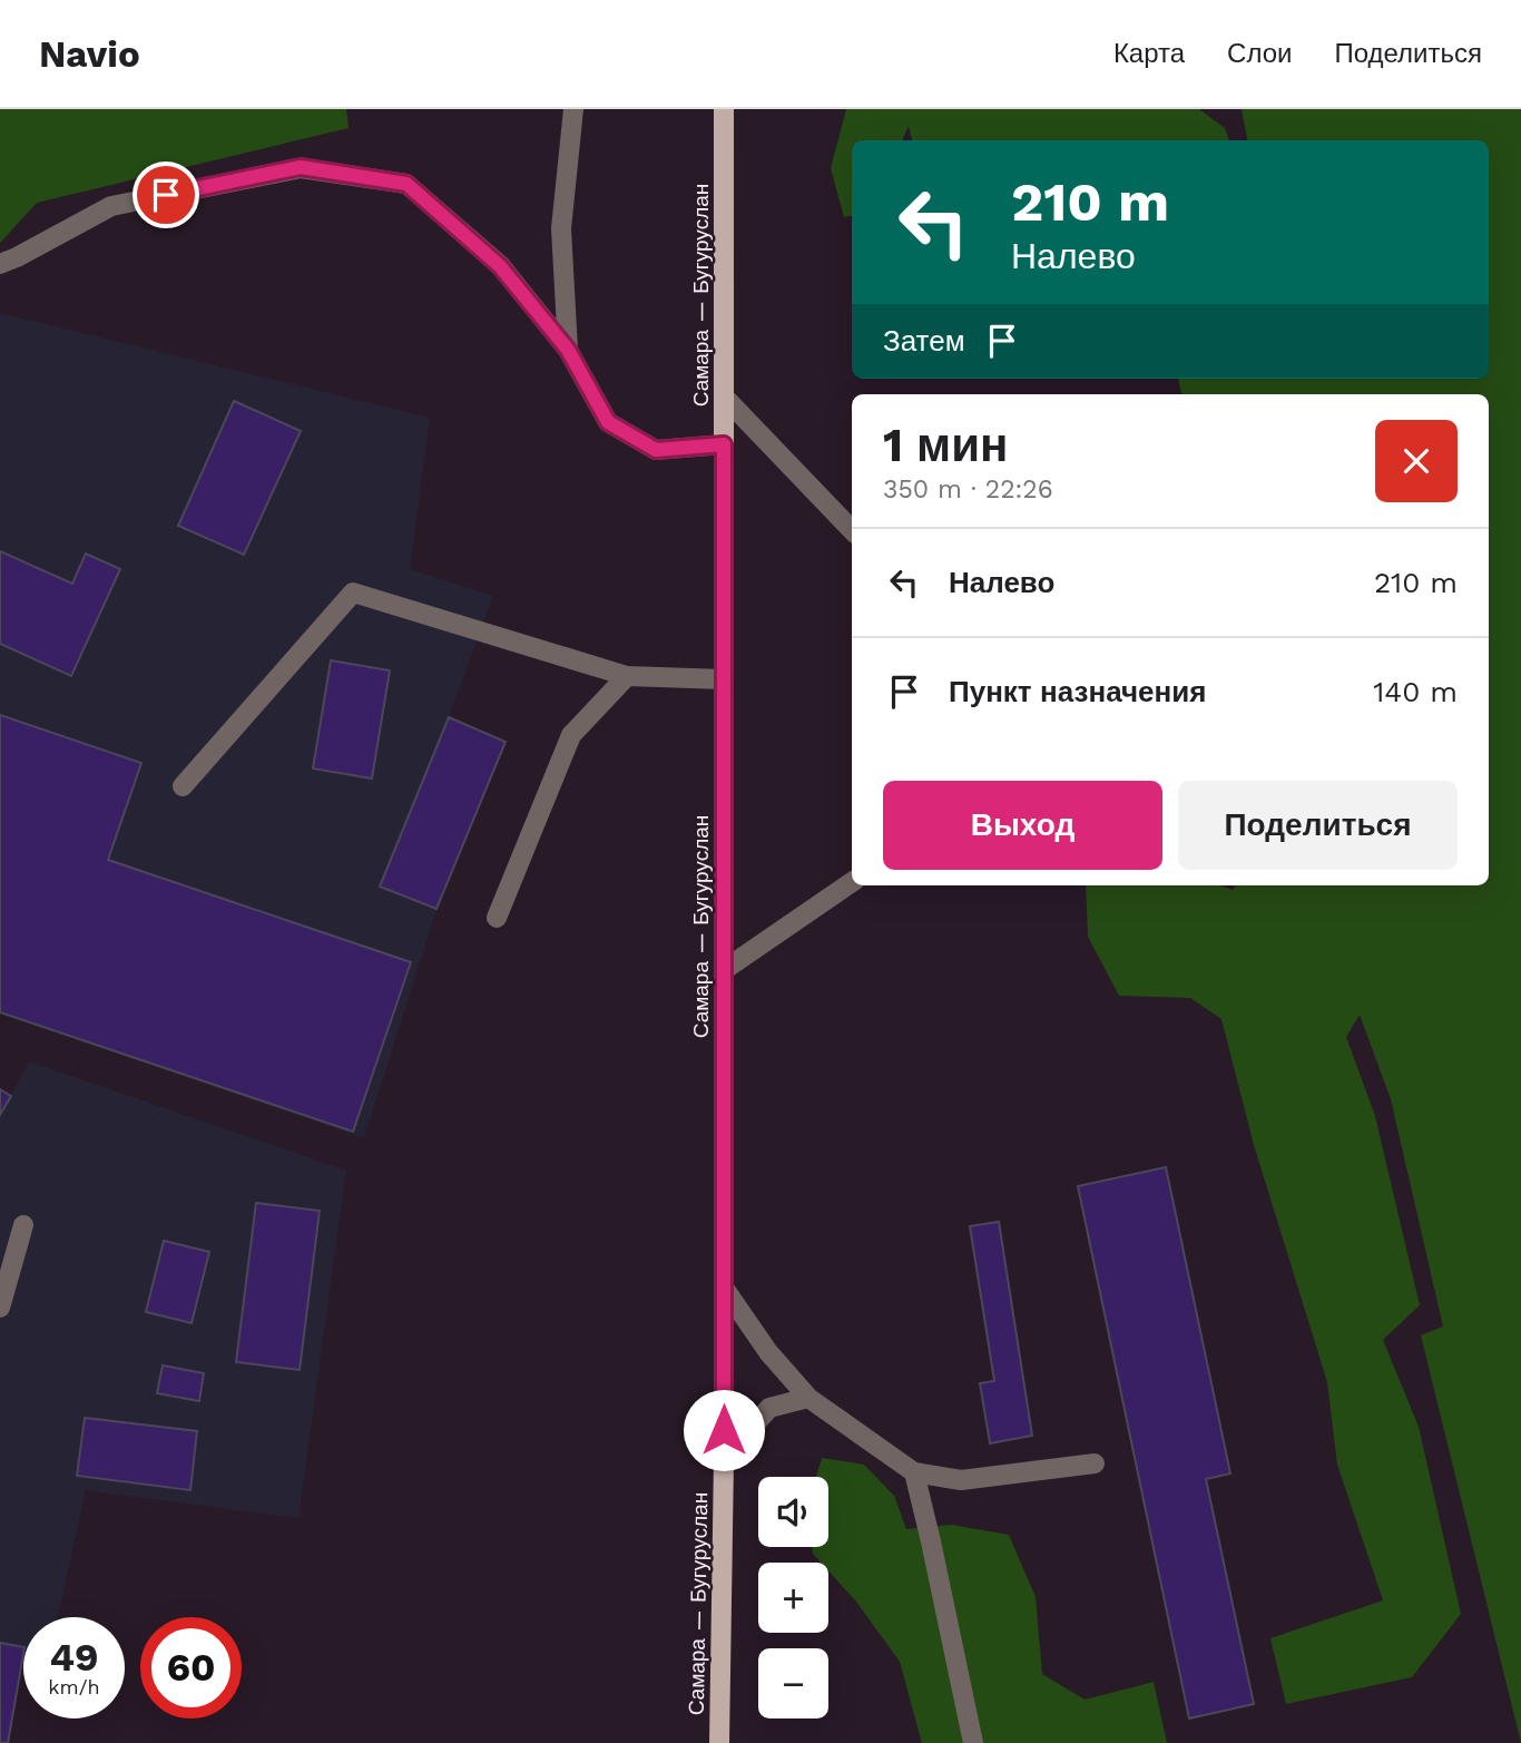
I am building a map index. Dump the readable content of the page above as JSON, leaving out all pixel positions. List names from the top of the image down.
{
  "streets": {
    "main road": ["Самара — Бугуруслан"]
  },
  "page": {
    "header": "Navio",
    "nav": ["Карта", "Слои", "Поделиться"],
    "turn": ["210 m", "Налево"],
    "then": "Затем",
    "heading": ["1 мин", "350 m · 22:26"],
    "list": [
      {
        "name": "Налево",
        "value": "210 m"
      },
      {
        "name": "Пункт назначения",
        "value": "140 m"
      }
    ],
    "buttons": ["Выход", "Поделиться"],
    "map_buttons": ["+", "−"],
    "speed": "49 km/h",
    "limit": "60"
  }
}
